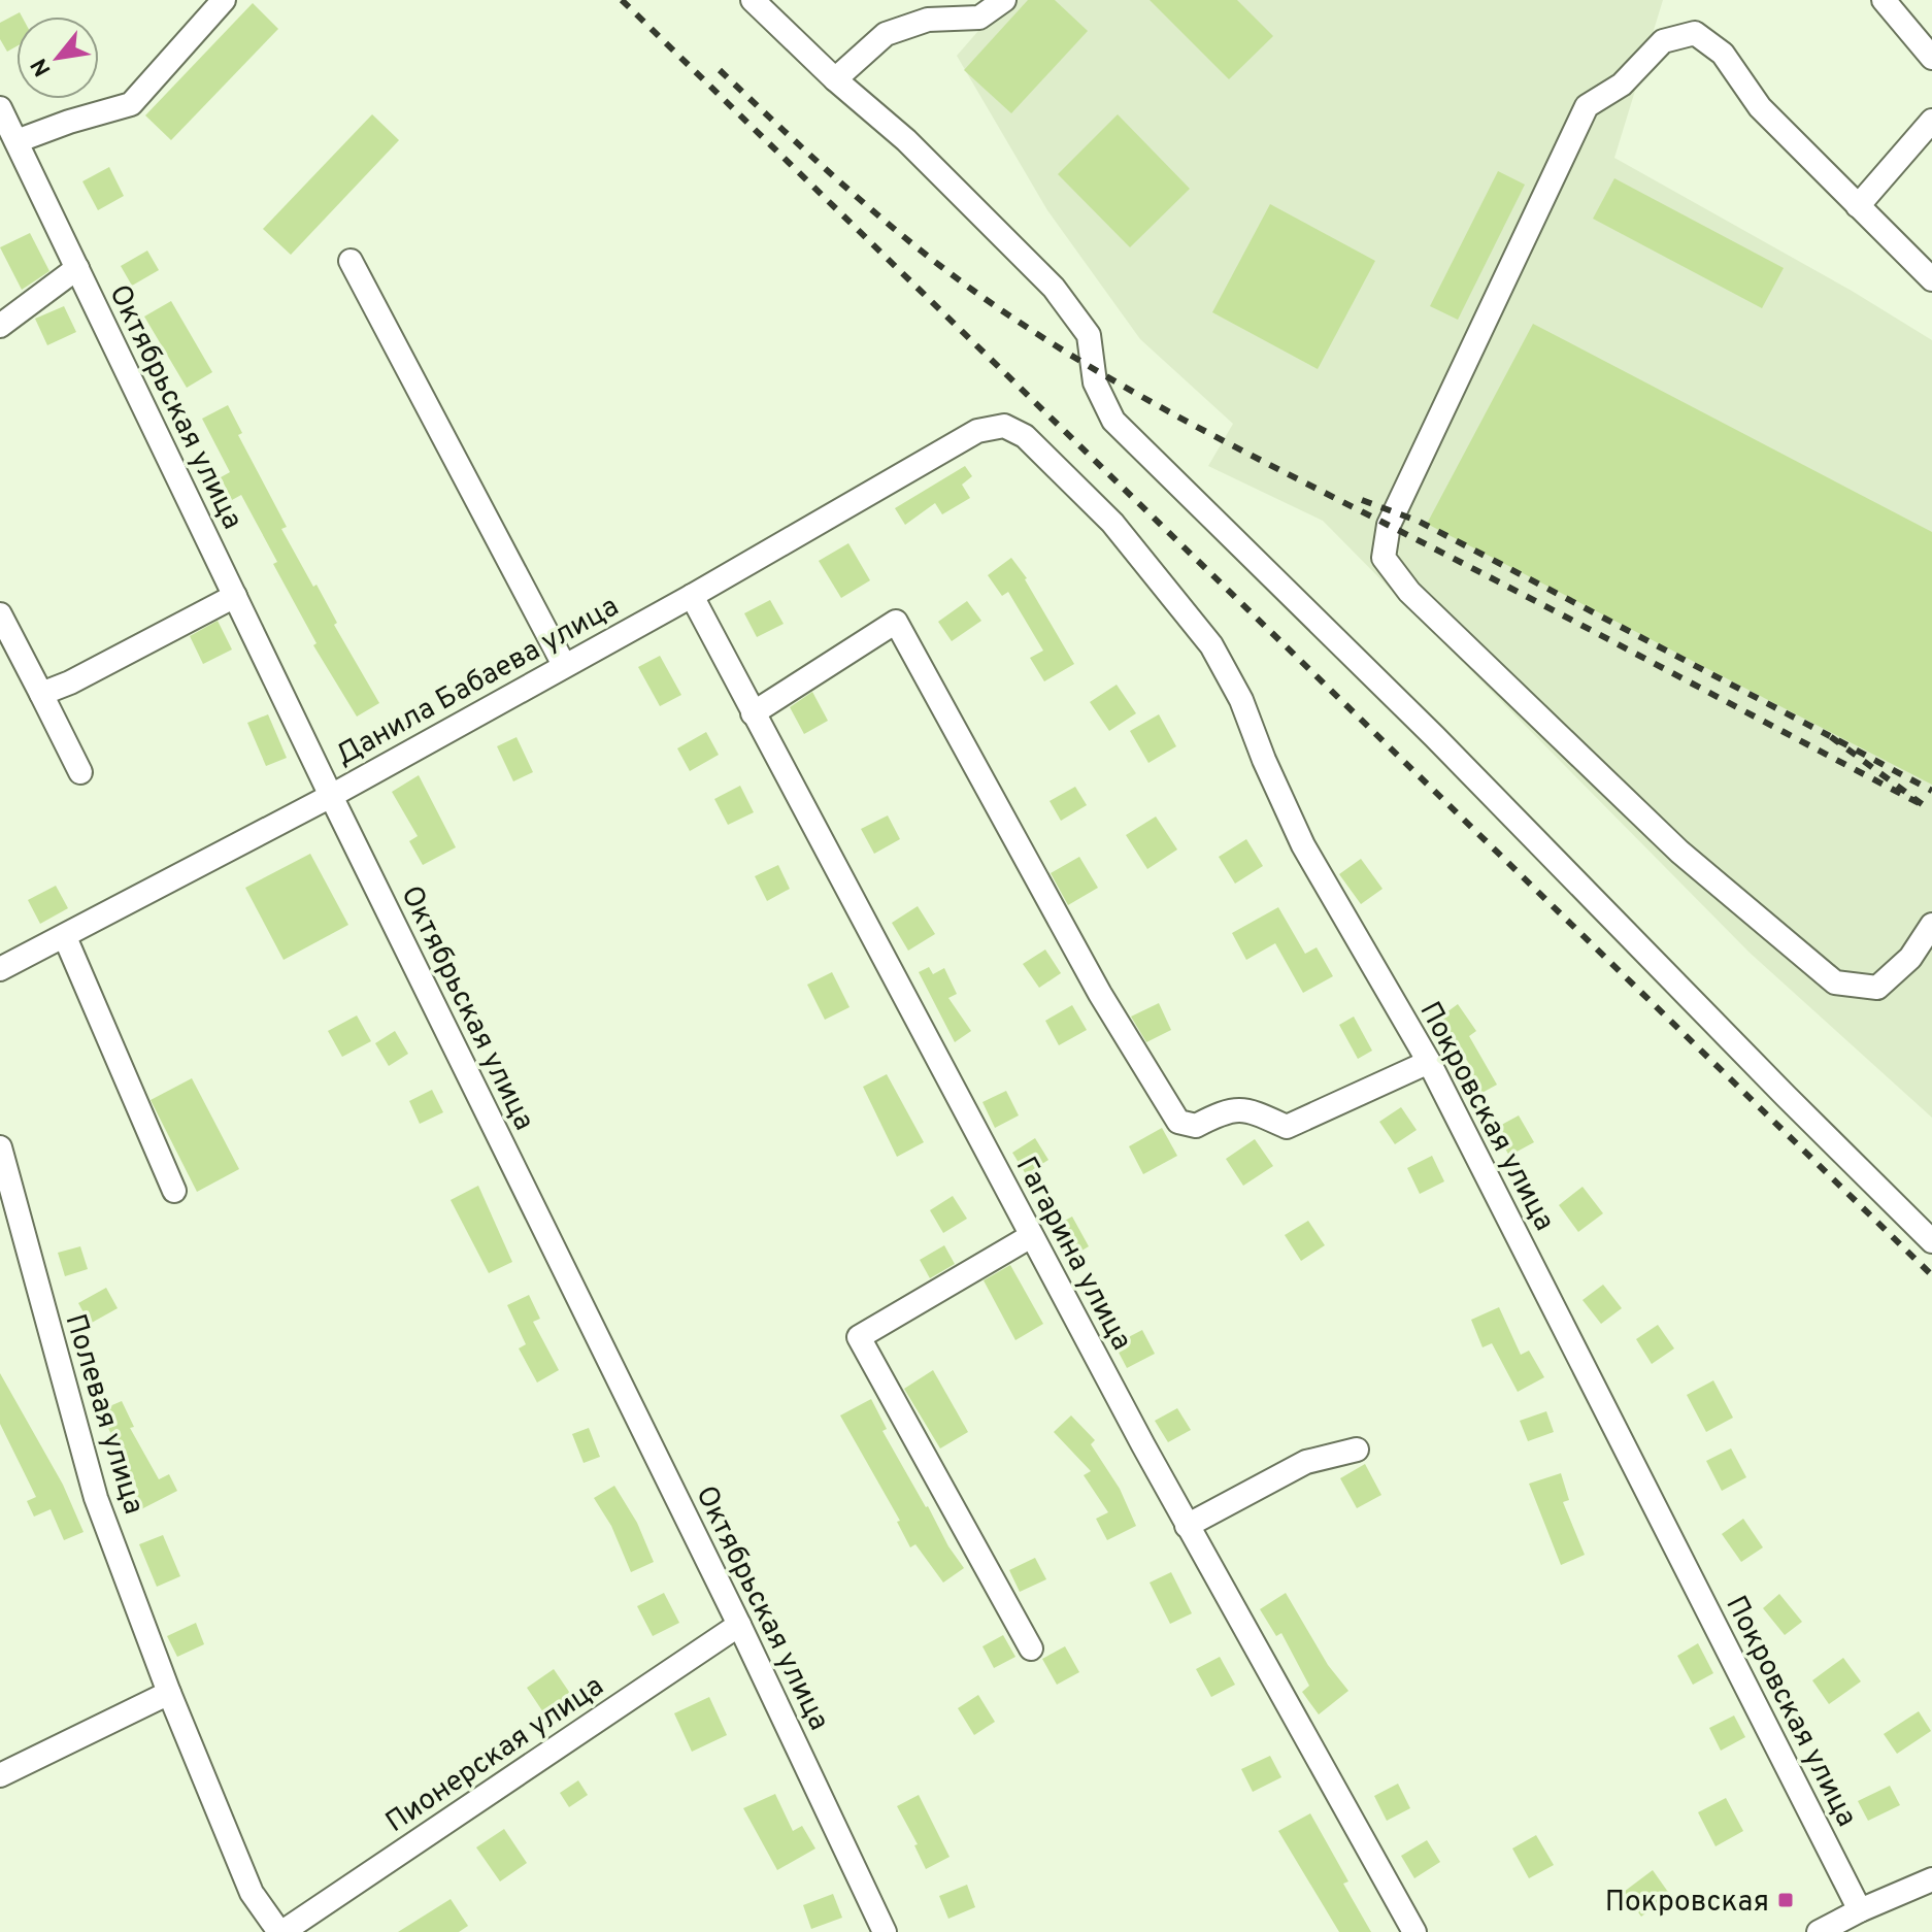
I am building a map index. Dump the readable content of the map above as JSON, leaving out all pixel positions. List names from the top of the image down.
{
  "streets": {
    "street": [
      "Октябрьская улица",
      "Данила Бабаева улица",
      "Покровская улица",
      "Гагарина улица",
      "Полевая улица",
      "Пионерская улица"
    ]
  },
  "crossings": [
    ["Октябрьская улица", "Данила Бабаева улица"],
    ["Октябрьская улица", "Пионерская улица"],
    ["Данила Бабаева улица", "Покровская улица"],
    ["Данила Бабаева улица", "Гагарина улица"],
    ["Полевая улица", "Пионерская улица"]
  ],
  "places": {
    "transit": ["Покровская"]
  },
  "north": "bottom left"
}
